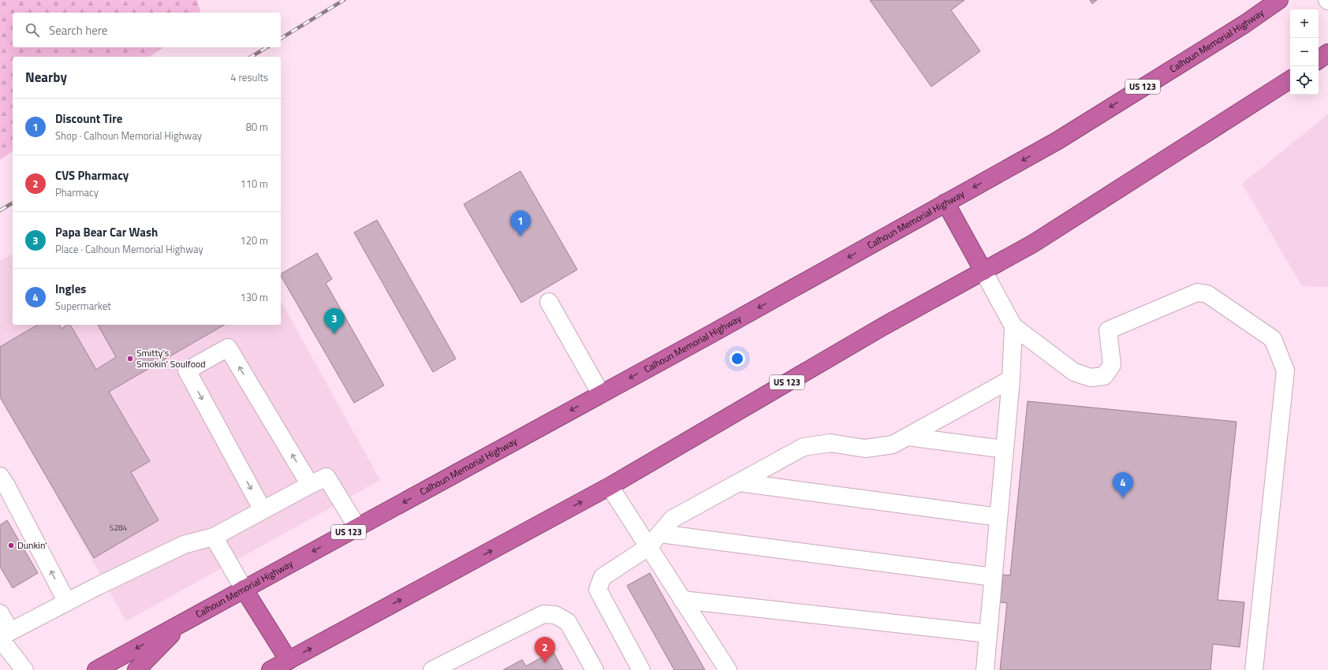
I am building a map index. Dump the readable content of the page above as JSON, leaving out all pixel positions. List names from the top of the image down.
{
  "streets": {
    "highway": ["Calhoun Memorial Highway", "US 123"]
  },
  "places": ["Smitty’s Smokin’ Soulfood", "Dunkin'"],
  "house_numbers": ["5284"],
  "page": {
    "map_buttons": ["+", "−"],
    "search": "Search here",
    "heading": ["Nearby", "4 results"],
    "list": [
      {
        "mark": "1",
        "name": "Discount Tire",
        "note": "Shop · Calhoun Memorial Highway",
        "value": "80 m"
      },
      {
        "mark": "2",
        "name": "CVS Pharmacy",
        "note": "Pharmacy",
        "value": "110 m"
      },
      {
        "mark": "3",
        "name": "Papa Bear Car Wash",
        "note": "Place · Calhoun Memorial Highway",
        "value": "120 m"
      },
      {
        "mark": "4",
        "name": "Ingles",
        "note": "Supermarket",
        "value": "130 m"
      }
    ],
    "pins": [
      "1",
      "3",
      "4",
      "2"
    ]
  }
}
